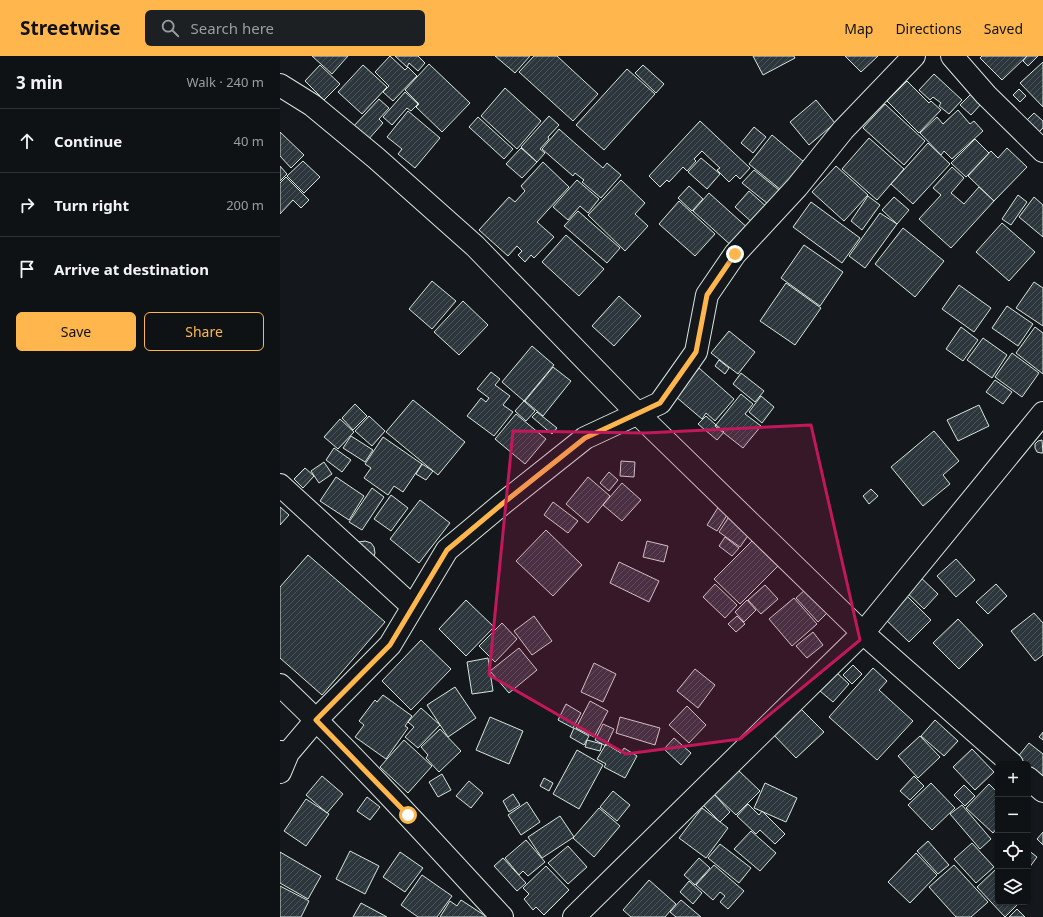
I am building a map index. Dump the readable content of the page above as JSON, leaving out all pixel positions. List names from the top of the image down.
{
  "page": {
    "header": "Streetwise",
    "search": "Search here",
    "nav": ["Map", "Directions", "Saved"],
    "heading": ["3 min", "Walk · 240 m"],
    "list": [
      ["Continue", "40 m"],
      ["Turn right", "200 m"],
      "Arrive at destination"
    ],
    "buttons": ["Save", "Share"],
    "map_buttons": ["+", "−"]
  }
}
